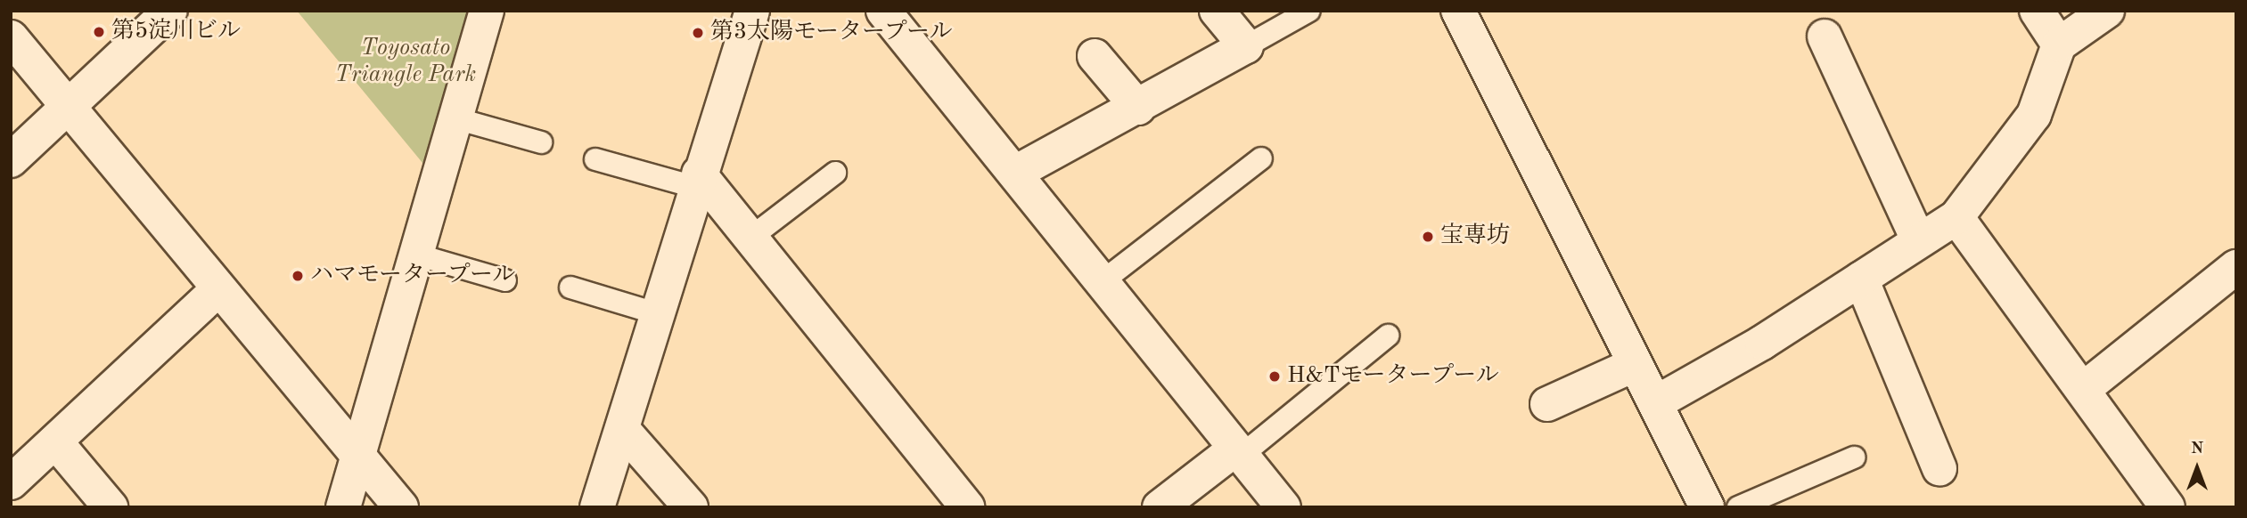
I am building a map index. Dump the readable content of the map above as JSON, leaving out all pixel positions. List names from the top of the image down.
{
  "parks": ["Toyosato Triangle Park"],
  "places": [
    "第5淀川ビル",
    "第3太陽モータープール",
    "宝専坊",
    "ハマモータープール",
    "H&Tモータープール"
  ],
  "north": "top"
}
